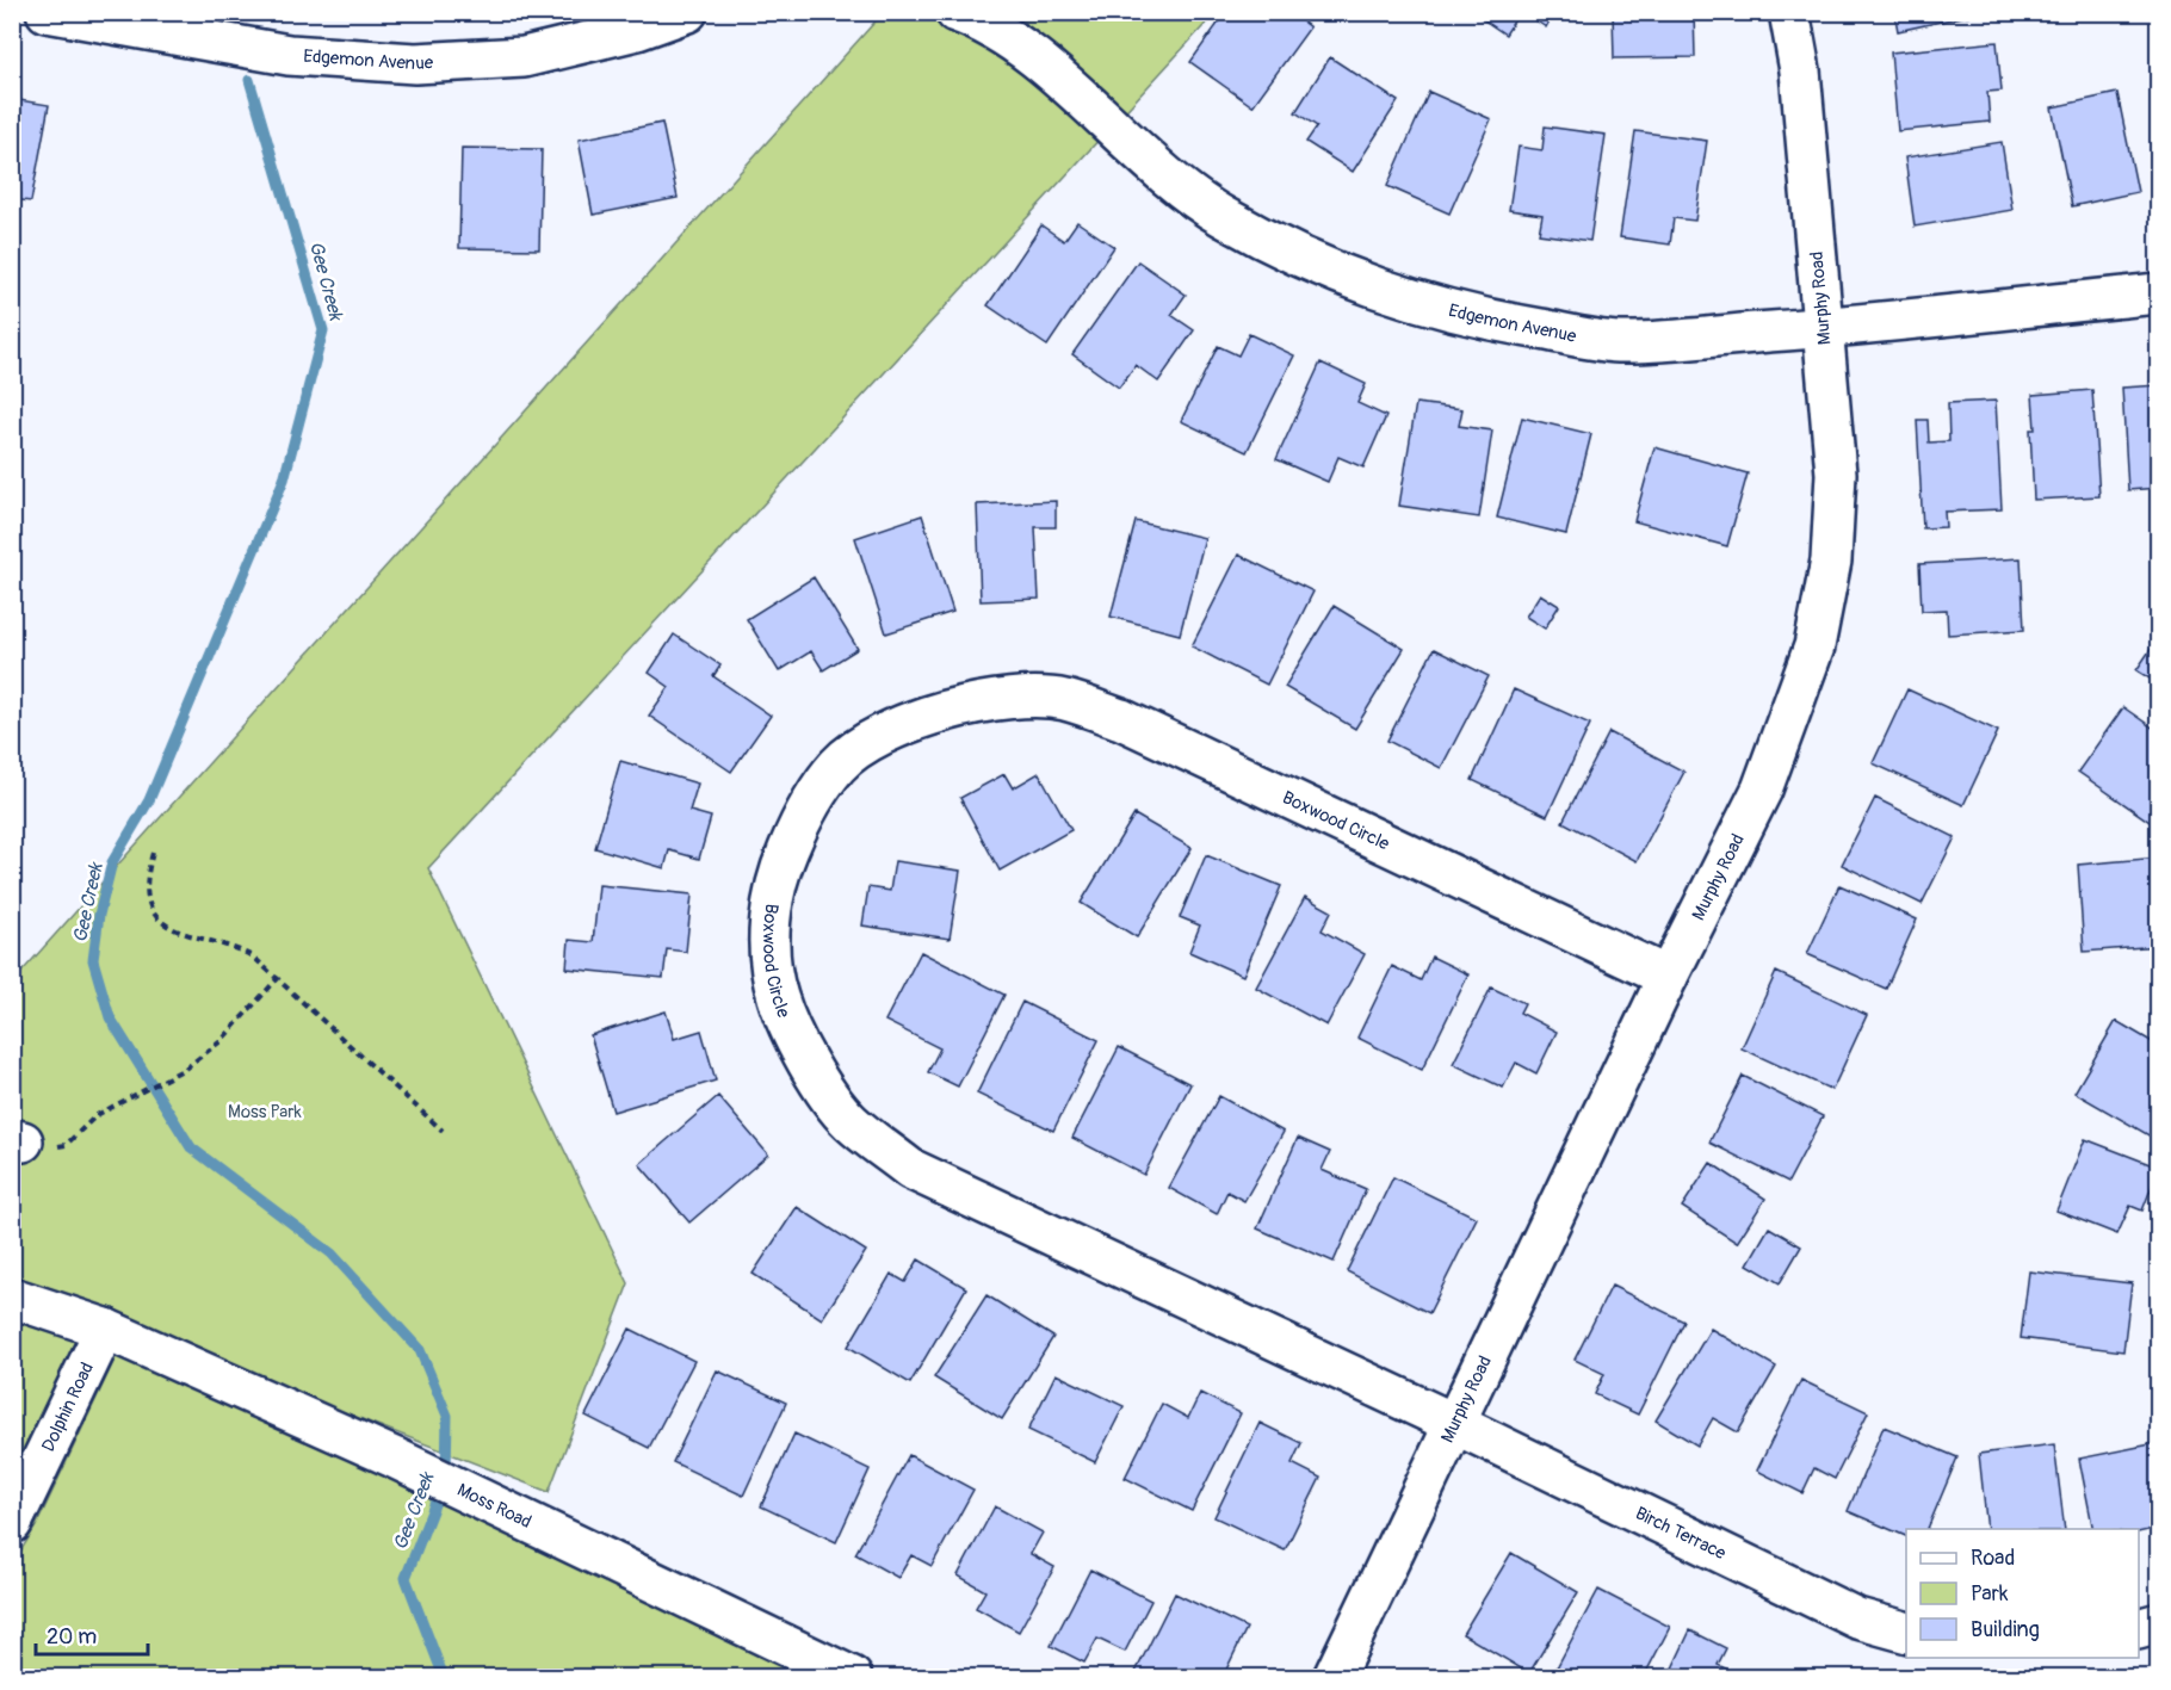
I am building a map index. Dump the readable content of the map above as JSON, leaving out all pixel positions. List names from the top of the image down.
{
  "streets": {
    "street": [
      "Edgemon Avenue",
      "Murphy Road",
      "Boxwood Circle",
      "Dolphin Road",
      "Moss Road",
      "Birch Terrace"
    ]
  },
  "crossings": [
    ["Edgemon Avenue", "Murphy Road"],
    ["Murphy Road", "Boxwood Circle"],
    ["Murphy Road", "Birch Terrace"],
    ["Boxwood Circle", "Birch Terrace"],
    ["Dolphin Road", "Moss Road"]
  ],
  "water": ["Gee Creek"],
  "parks": ["Moss Park"],
  "legend": ["Road", "Park", "Building"],
  "scale_bar": "20 m"
}
